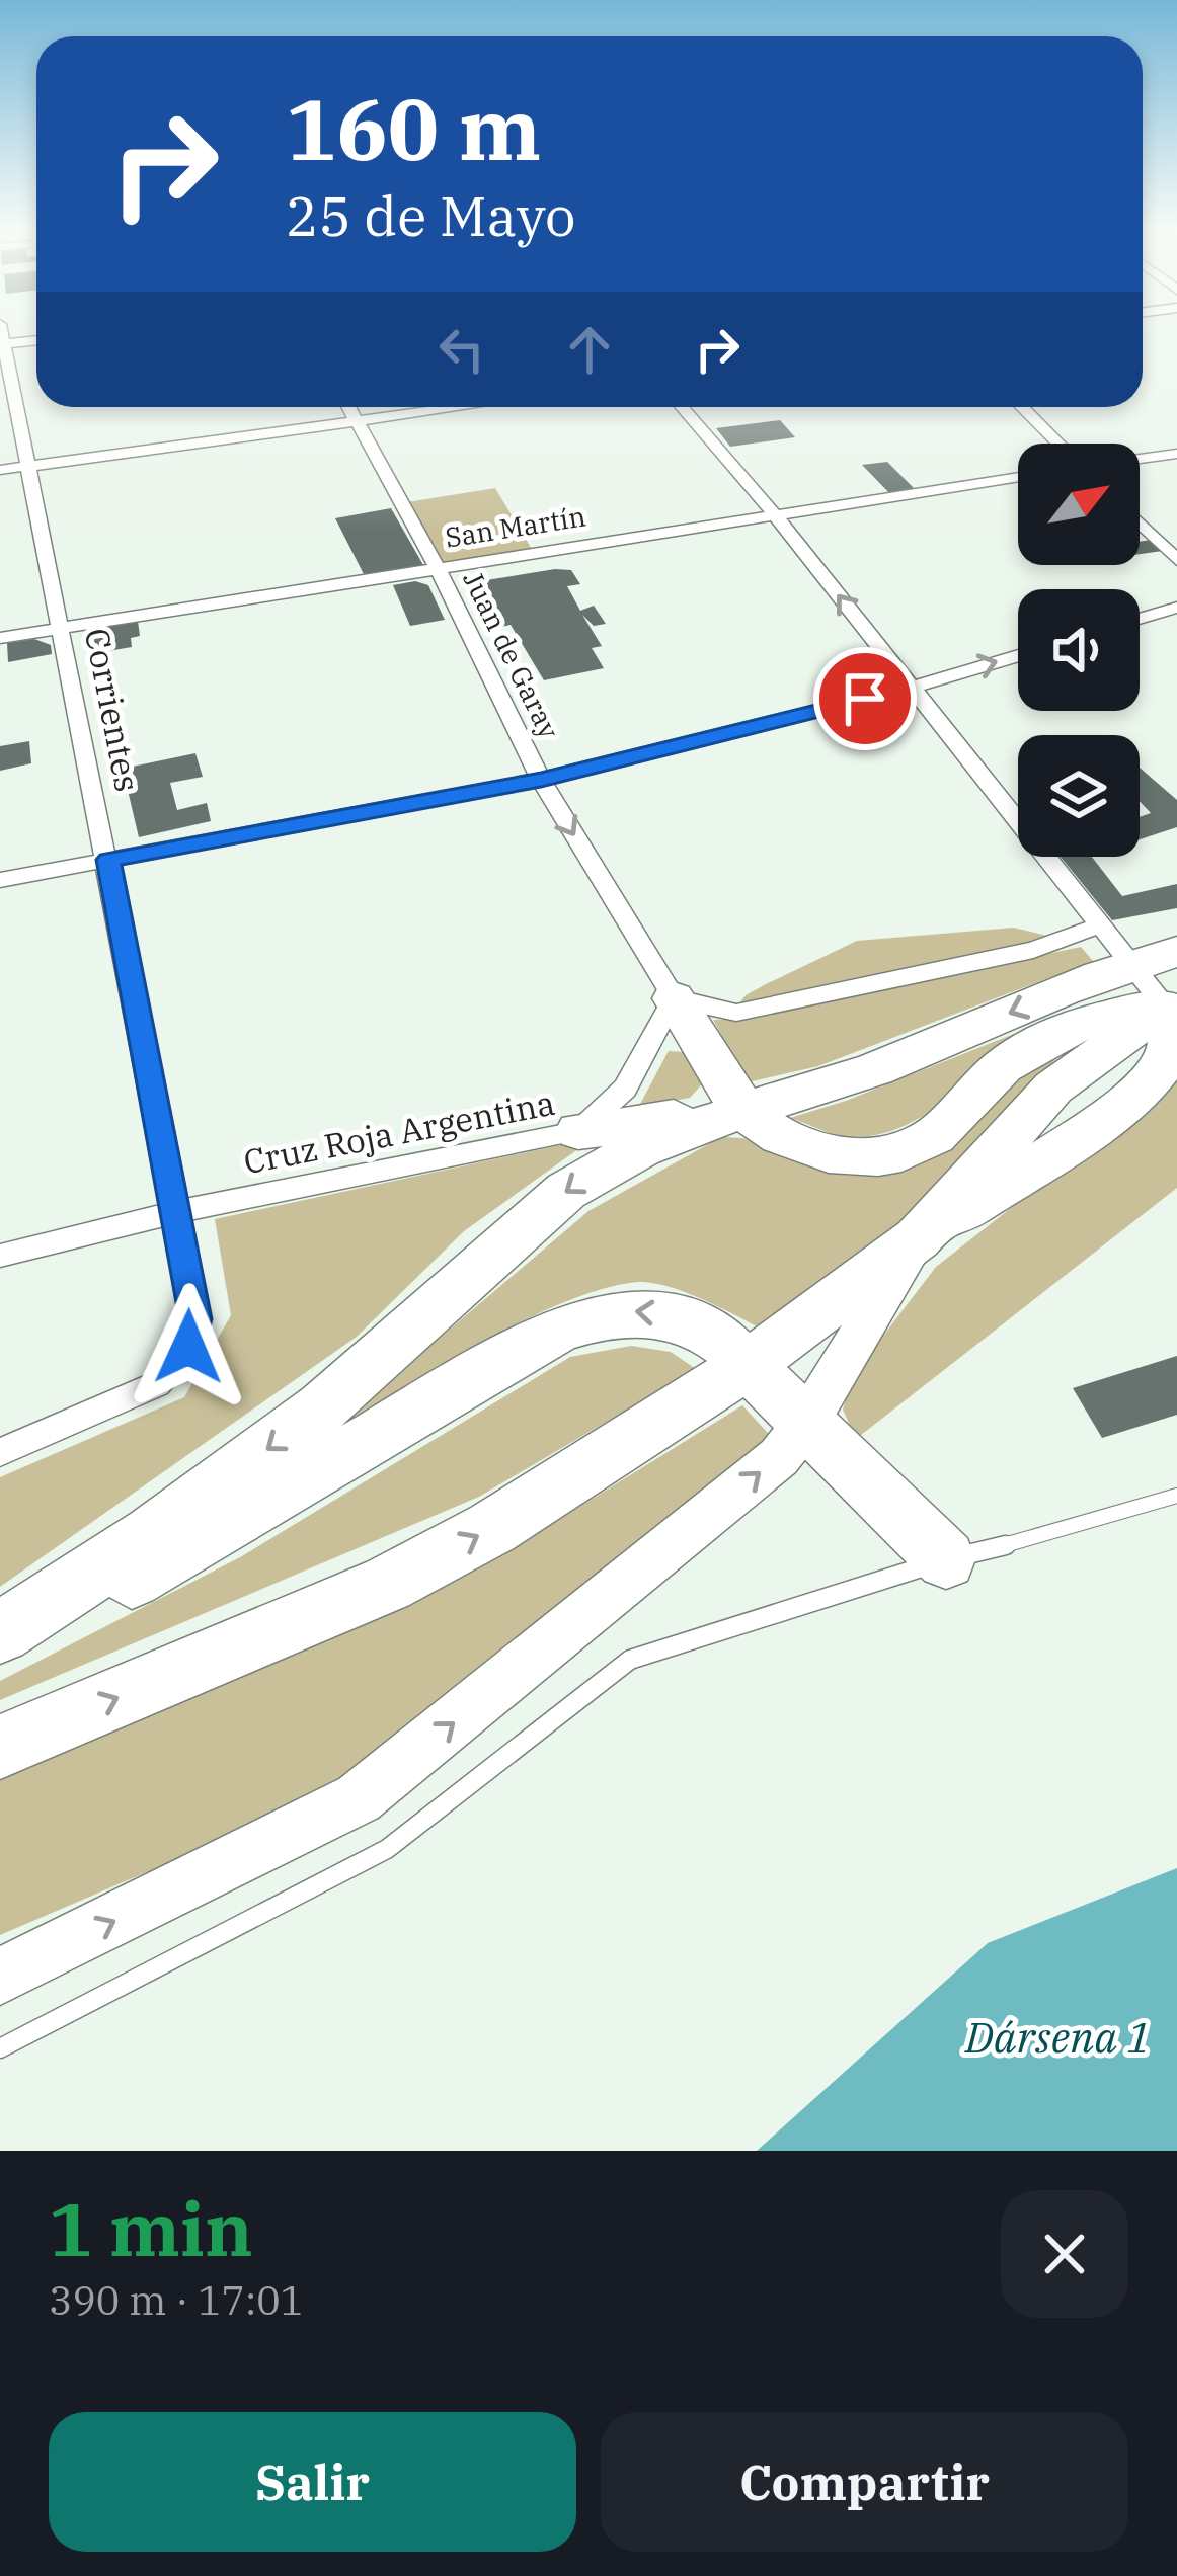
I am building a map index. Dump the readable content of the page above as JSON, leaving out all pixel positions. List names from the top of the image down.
{
  "streets": {
    "street": [
      "San Martín",
      "Juan de Garay",
      "Corrientes",
      "Cruz Roja Argentina"
    ]
  },
  "crossings": [
    ["San Martín", "Juan de Garay"],
    ["San Martín", "Corrientes"],
    ["Juan de Garay", "Cruz Roja Argentina"],
    ["Corrientes", "Cruz Roja Argentina"]
  ],
  "one_way": ["Juan de Garay"],
  "water": ["Dársena 1"],
  "north": "top right",
  "page": {
    "turn": ["160 m", "25 de Mayo"],
    "heading": ["1 min", "390 m · 17:01"],
    "buttons": ["Salir", "Compartir"]
  }
}
